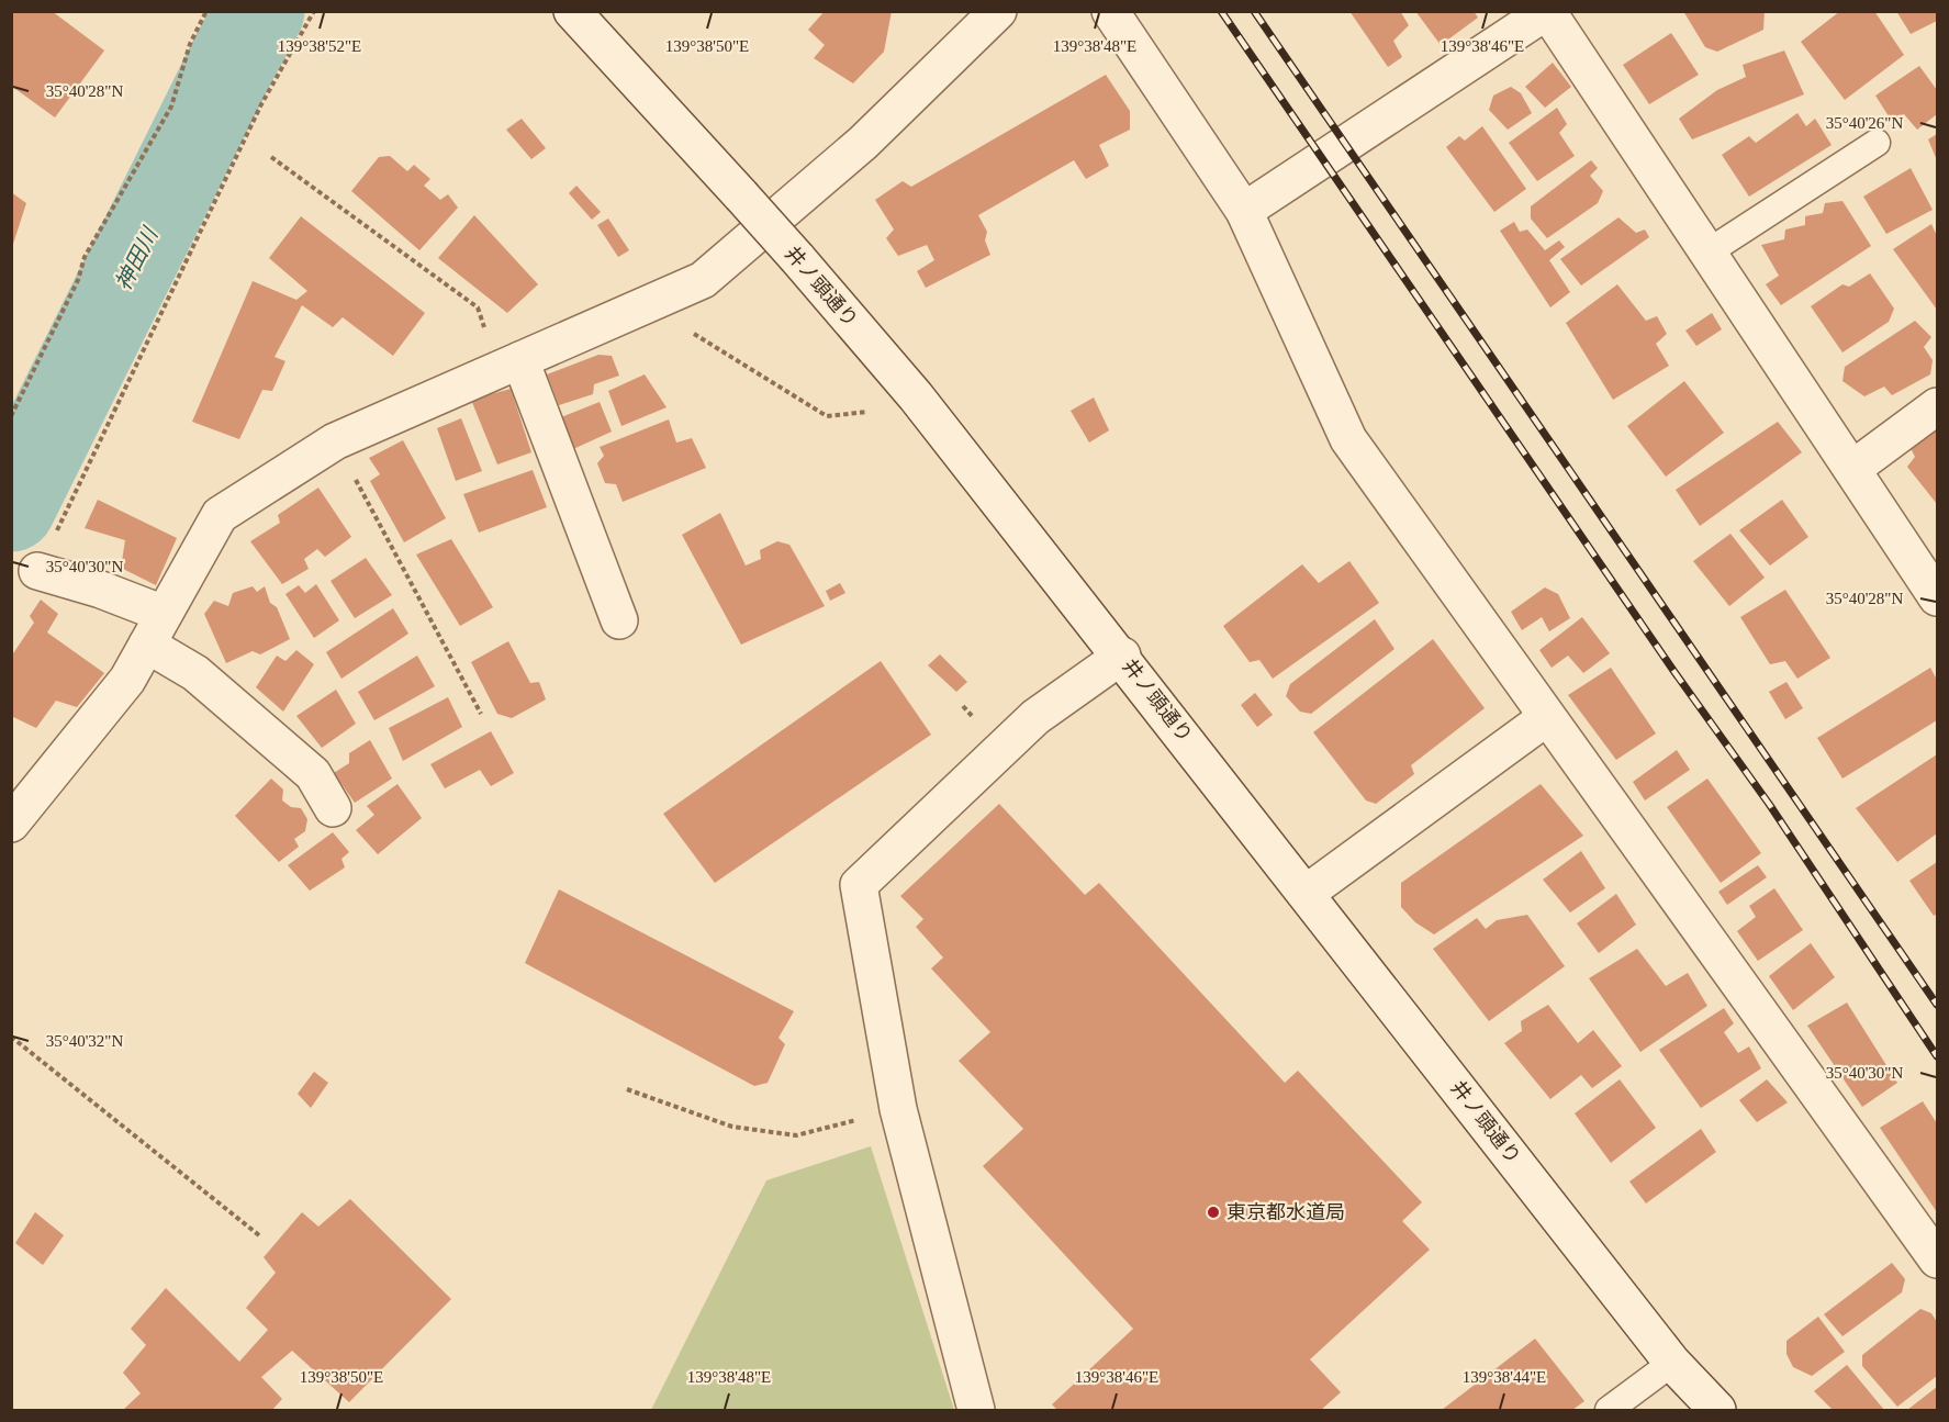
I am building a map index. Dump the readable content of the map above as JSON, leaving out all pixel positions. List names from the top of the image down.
{
  "streets": {
    "street": ["井ノ頭通り"]
  },
  "water": ["神田川"],
  "places": ["東京都水道局"],
  "coordinates": [
    "139°38'52\"E",
    "139°38'50\"E",
    "139°38'48\"E",
    "139°38'46\"E",
    "35°40'28\"N",
    "35°40'26\"N",
    "35°40'30\"N",
    "35°40'32\"N",
    "139°38'44\"E"
  ]
}
